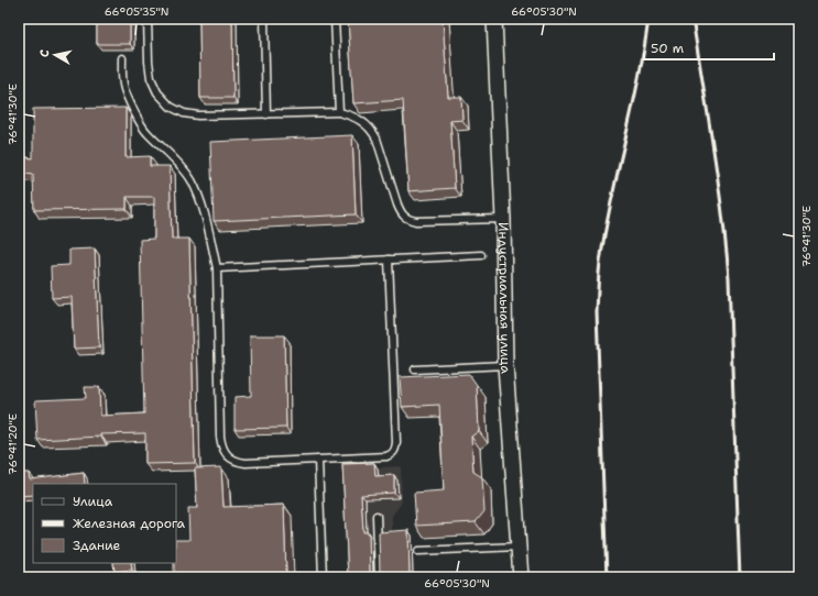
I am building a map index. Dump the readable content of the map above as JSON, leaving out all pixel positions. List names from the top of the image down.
{
  "streets": {
    "street": ["Индустриальная улица"]
  },
  "legend": ["Улица", "Железная дорога", "Здание"],
  "scale_bar": "50 m",
  "north": "left",
  "coordinates": [
    "66°05'35\"N",
    "66°05'30\"N",
    "76°41'30\"E",
    "76°41'20\"E"
  ]
}
